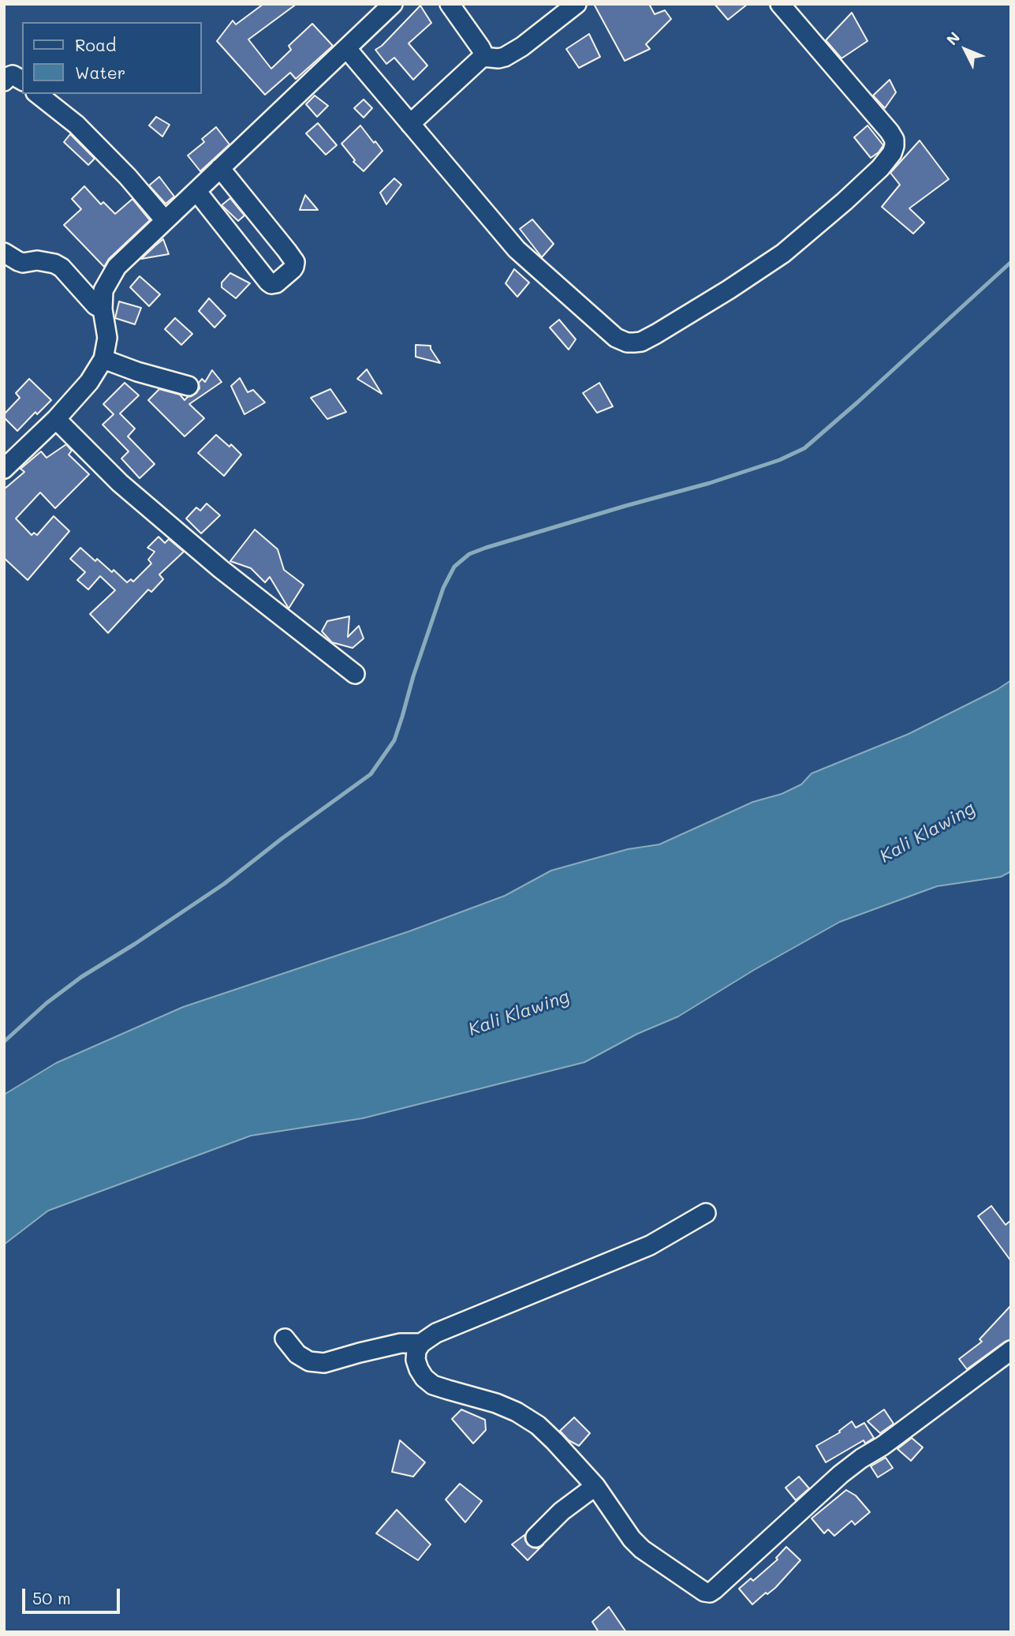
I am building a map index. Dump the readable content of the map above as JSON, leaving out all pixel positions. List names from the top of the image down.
{
  "water": ["Kali Klawing"],
  "legend": ["Road", "Water"],
  "scale_bar": "50 m",
  "north": "top left"
}
